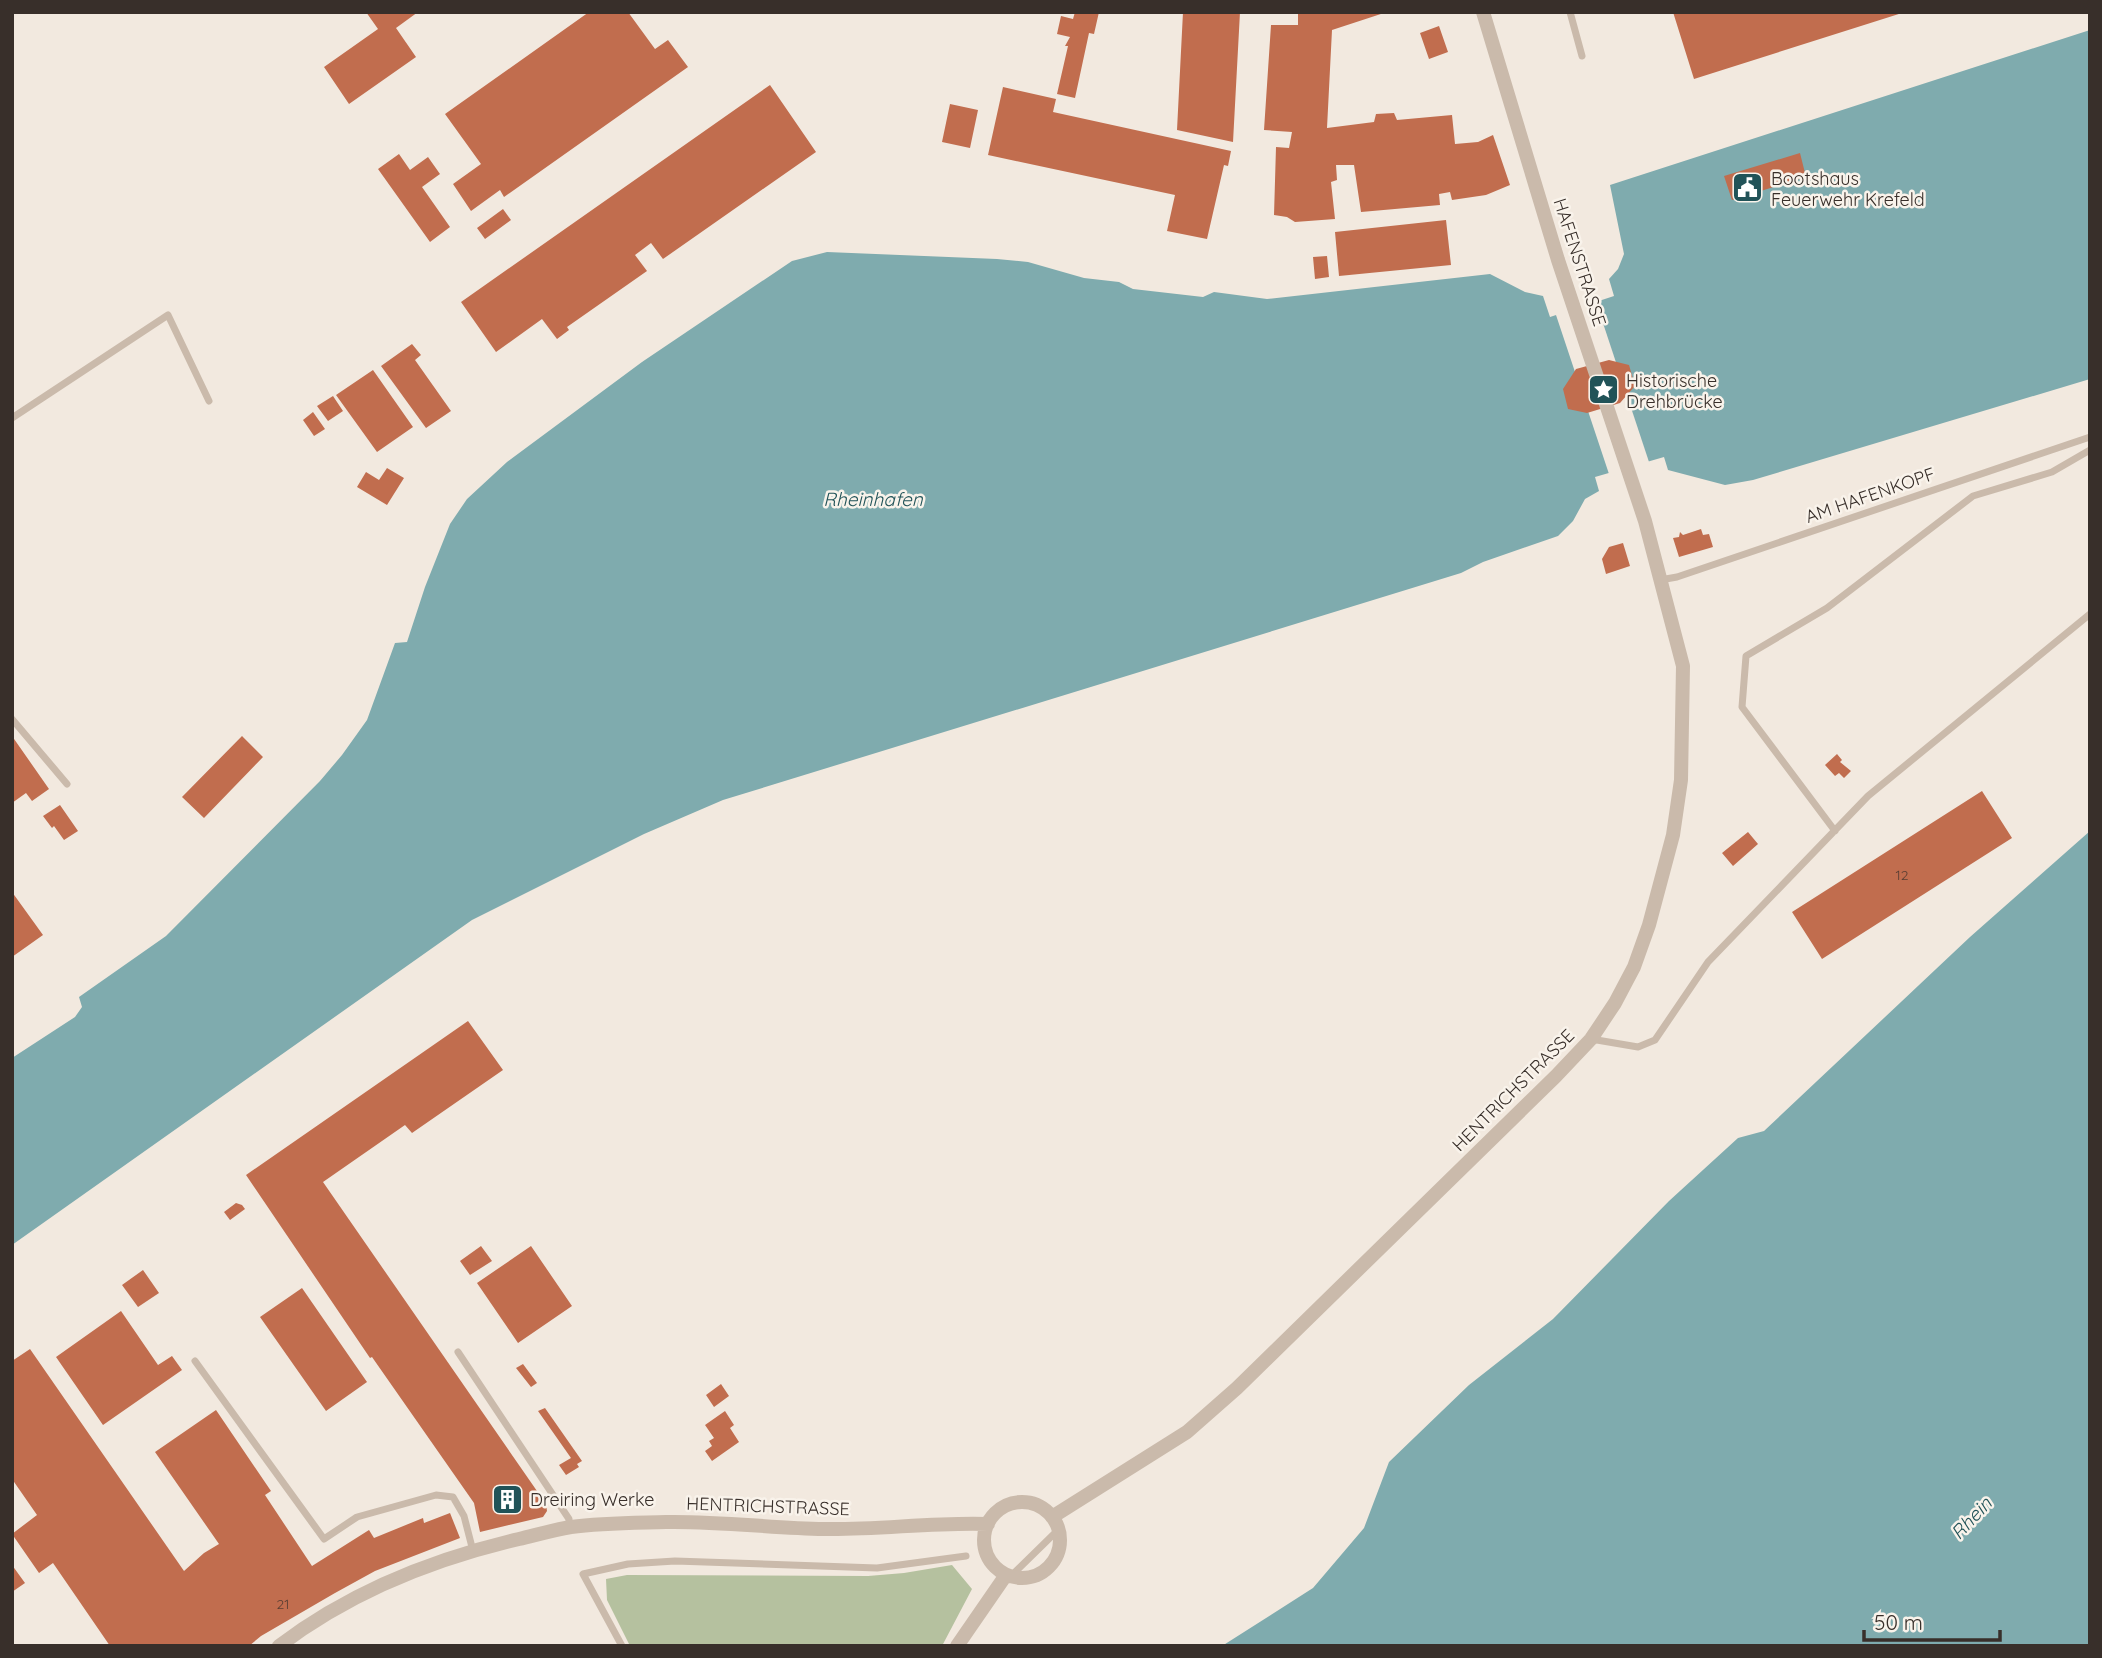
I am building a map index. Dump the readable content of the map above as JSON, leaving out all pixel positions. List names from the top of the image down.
{
  "streets": {
    "street": ["HAFENSTRASSE", "HENTRICHSTRASSE"],
    "lane": ["AM HAFENKOPF"]
  },
  "crossings": [
    ["HAFENSTRASSE", "HENTRICHSTRASSE"],
    ["AM HAFENKOPF", "HENTRICHSTRASSE"]
  ],
  "water": ["Rheinhafen", "Rhein"],
  "places": {
    "public building": ["Bootshaus Feuerwehr Krefeld"],
    "place": ["Historische Drehbrücke"],
    "building": ["Dreiring Werke"]
  },
  "house_numbers": ["12", "21"],
  "scale_bar": "50 m"
}
